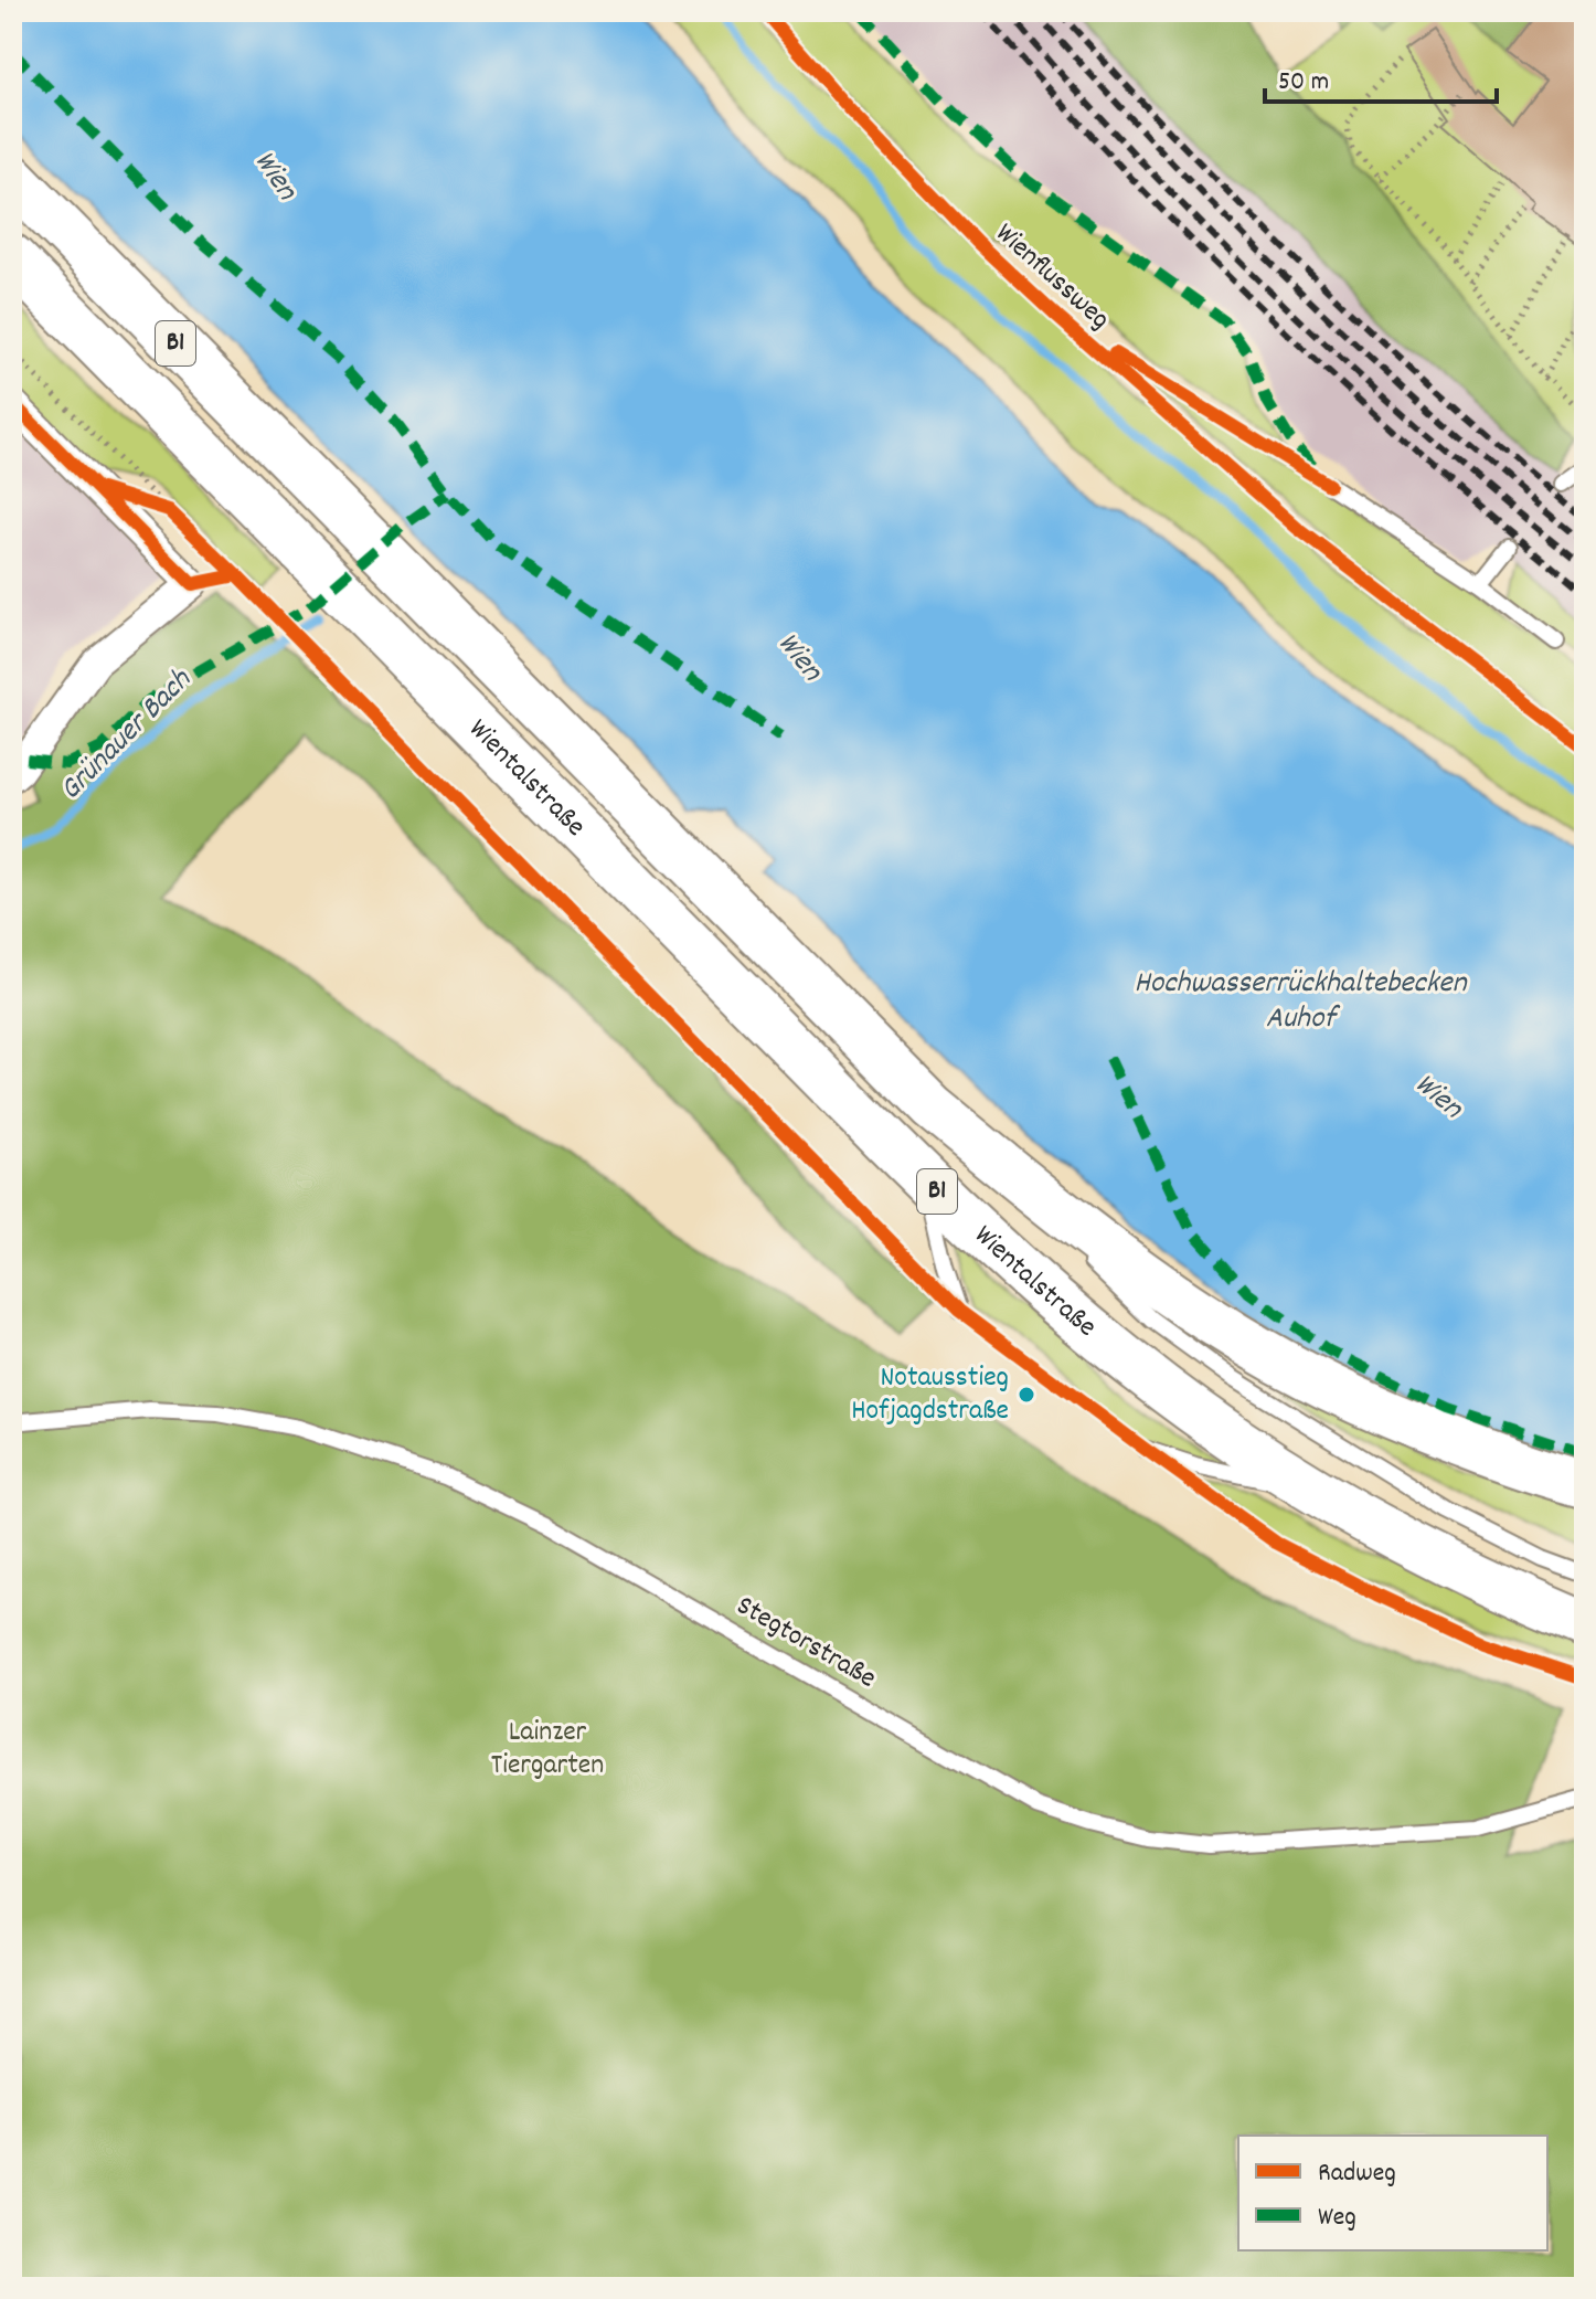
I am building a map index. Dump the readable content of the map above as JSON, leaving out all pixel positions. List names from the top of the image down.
{
  "streets": {
    "main road": ["B1", "Wientalstraße"],
    "lane": ["Stegtorstraße"],
    "cycle path": ["Wienflussweg"]
  },
  "water": ["Wien", "Grünauer Bach", "Hochwasserrückhaltebecken Auhof"],
  "parks": ["Lainzer Tiergarten"],
  "places": ["Notausstieg Hofjagdstraße"],
  "legend": ["Radweg", "Weg"],
  "scale_bar": "50 m"
}
